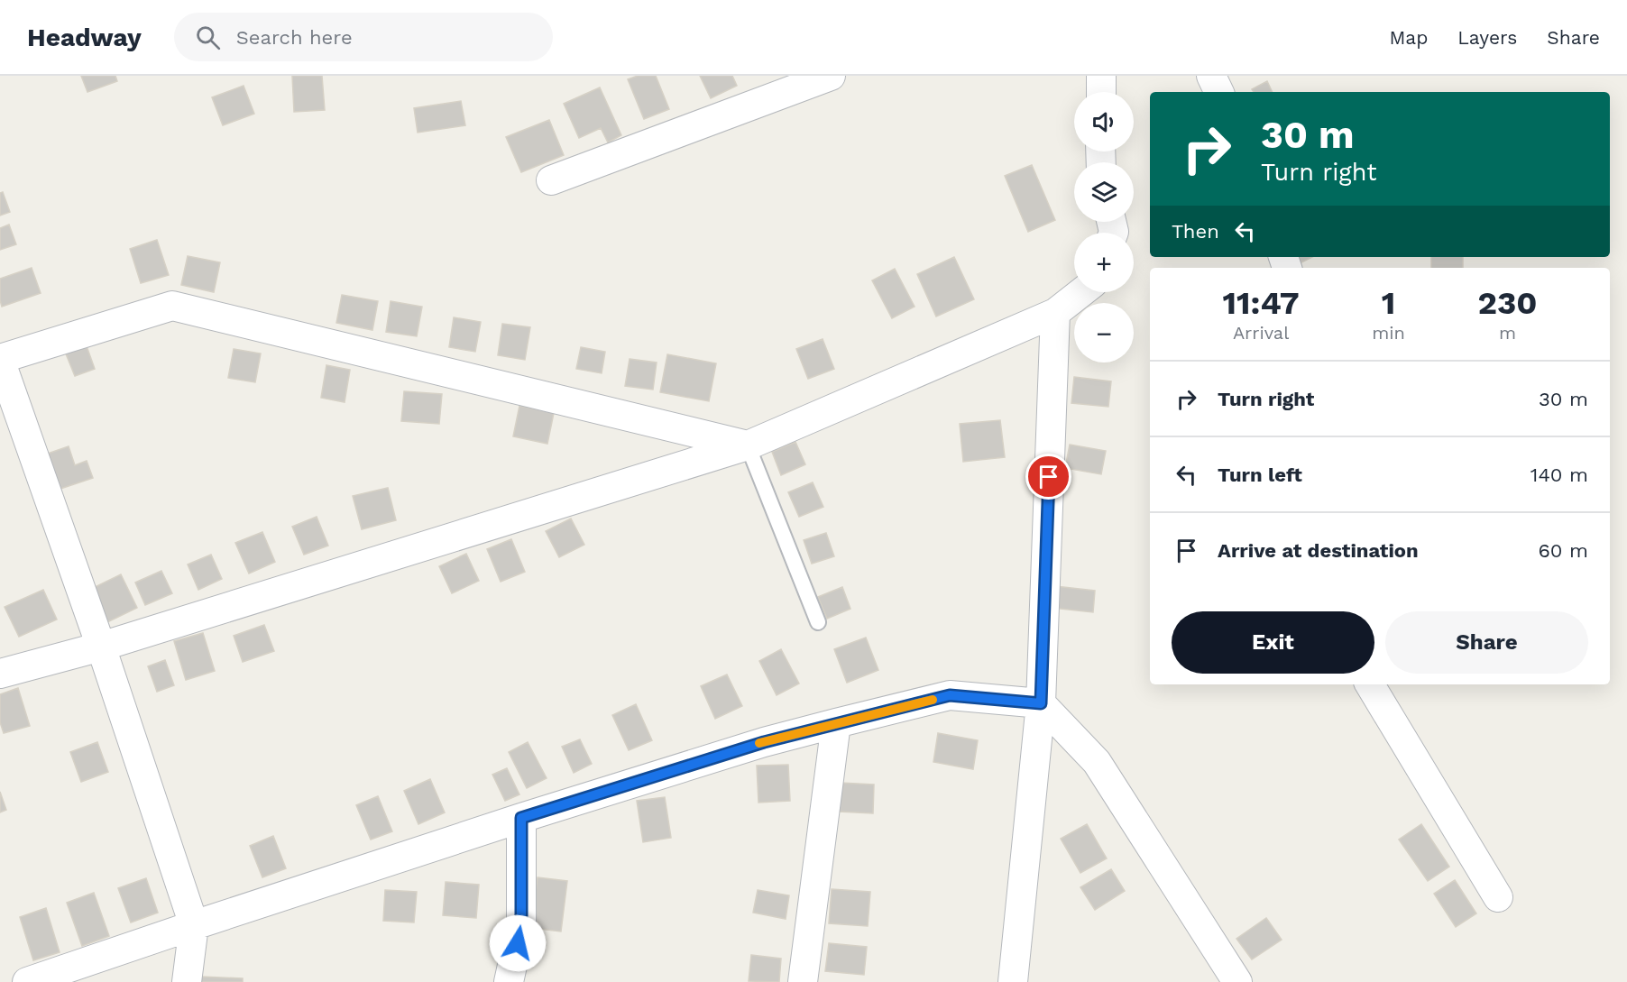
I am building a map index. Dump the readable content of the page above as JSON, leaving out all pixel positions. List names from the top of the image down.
{
  "page": {
    "header": "Headway",
    "search": "Search here",
    "nav": ["Map", "Layers", "Share"],
    "map_buttons": ["+", "−"],
    "turn": ["30 m", "Turn right"],
    "then": "Then",
    "eta": [
      "11:47",
      "Arrival",
      "1",
      "min",
      "230",
      "m"
    ],
    "list": [
      {
        "name": "Turn right",
        "value": "30 m"
      },
      {
        "name": "Turn left",
        "value": "140 m"
      },
      {
        "name": "Arrive at destination",
        "value": "60 m"
      }
    ],
    "buttons": ["Exit", "Share"]
  }
}
